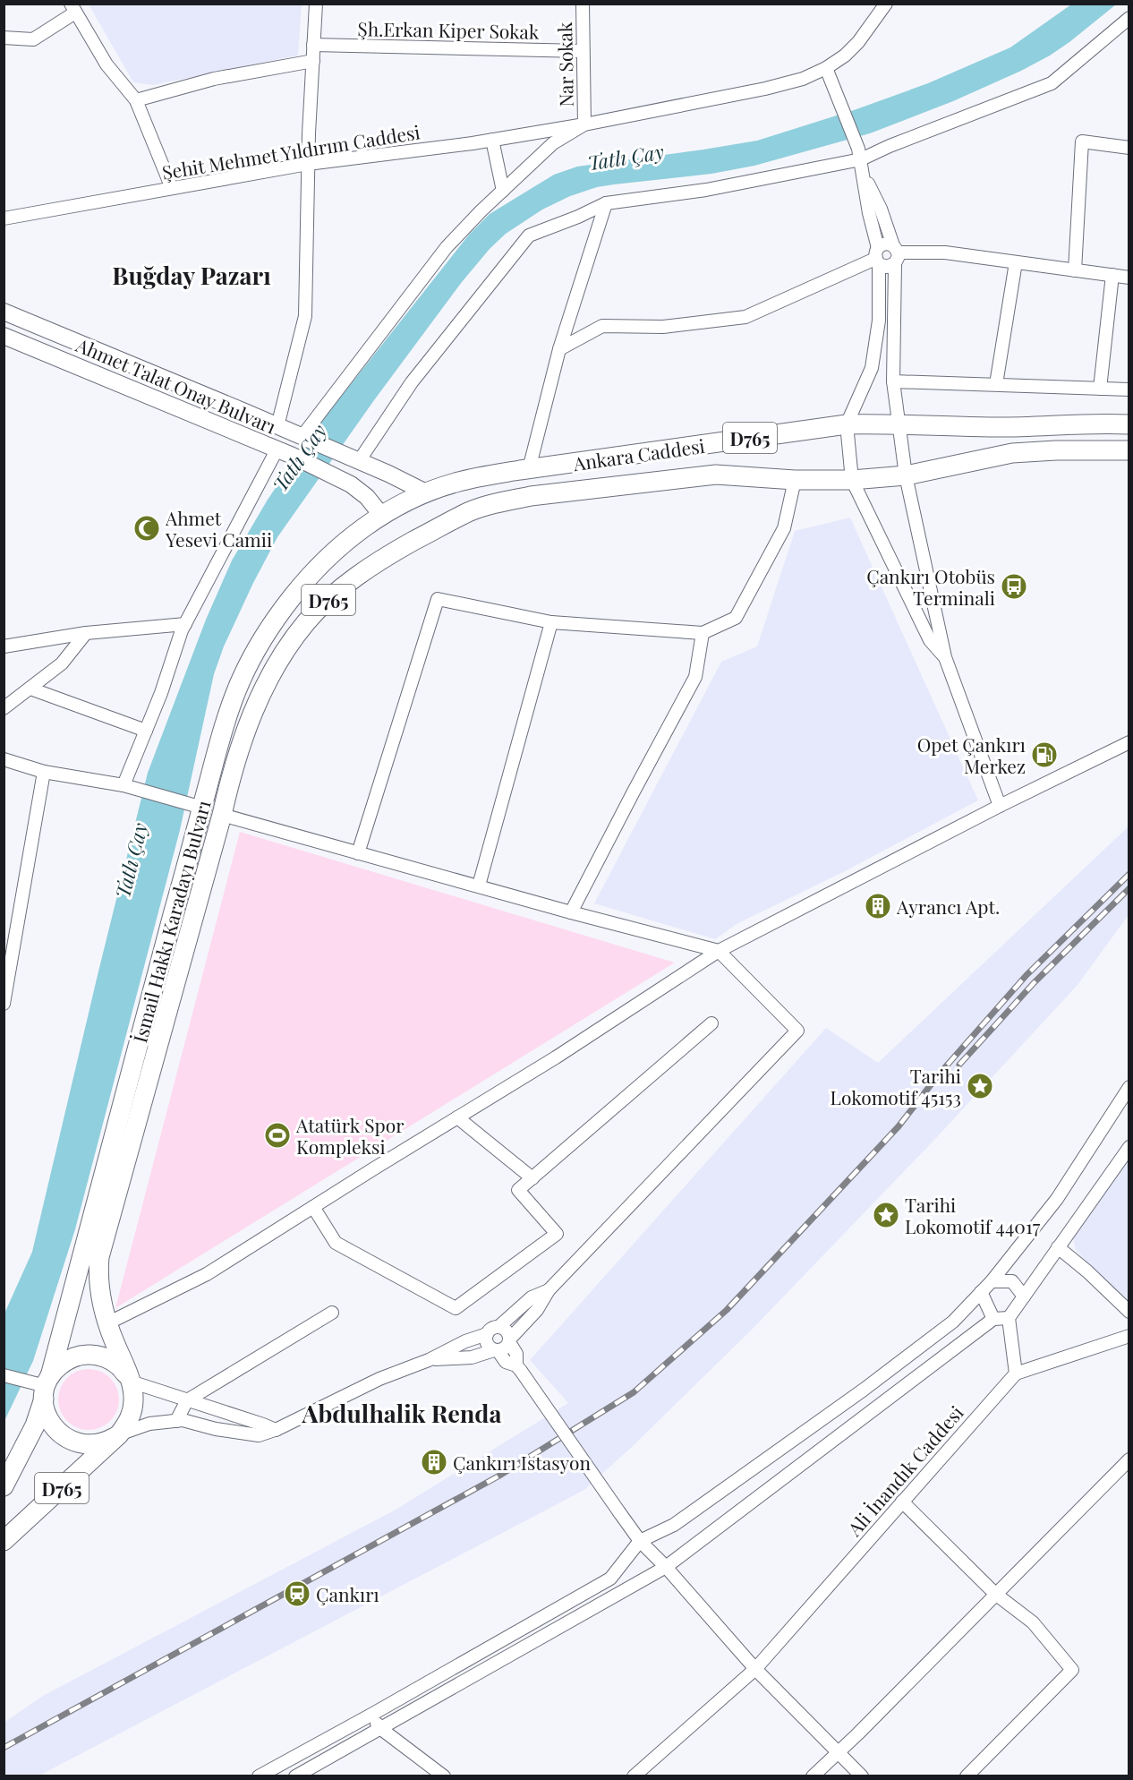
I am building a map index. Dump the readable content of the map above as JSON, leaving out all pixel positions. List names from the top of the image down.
{
  "streets": {
    "highway": ["D765", "Ankara Caddesi", "İsmail Hakkı Karadayı Bulvarı"],
    "main road": ["Ahmet Talat Onay Bulvarı"],
    "street": [
      "Şh.Erkan Kiper Sokak",
      "Nar Sokak",
      "Şehit Mehmet Yıldırım Caddesi",
      "Ali İnandık Caddesi"
    ]
  },
  "crossings": [
    ["Şh.Erkan Kiper Sokak", "Nar Sokak"],
    ["Nar Sokak", "Şehit Mehmet Yıldırım Caddesi"],
    ["Ahmet Talat Onay Bulvarı", "Ankara Caddesi"],
    ["Ahmet Talat Onay Bulvarı", "İsmail Hakkı Karadayı Bulvarı"],
    ["D765", "İsmail Hakkı Karadayı Bulvarı"],
    ["Ankara Caddesi", "İsmail Hakkı Karadayı Bulvarı"]
  ],
  "districts": ["Buğday Pazarı", "Abdulhalik Renda"],
  "water": ["Tatlı Çay"],
  "places": {
    "mosque": ["Ahmet Yesevi Camii"],
    "bus stop": ["Çankırı Otobüs Terminali"],
    "fuel station": ["Opet Çankırı Merkez"],
    "building": ["Ayrancı Apt.", "Çankırı Istasyon"],
    "place": ["Tarihi Lokomotif 45153", "Tarihi Lokomotif 44017"],
    "sports": ["Atatürk Spor Kompleksi"],
    "station": ["Çankırı"]
  }
}
